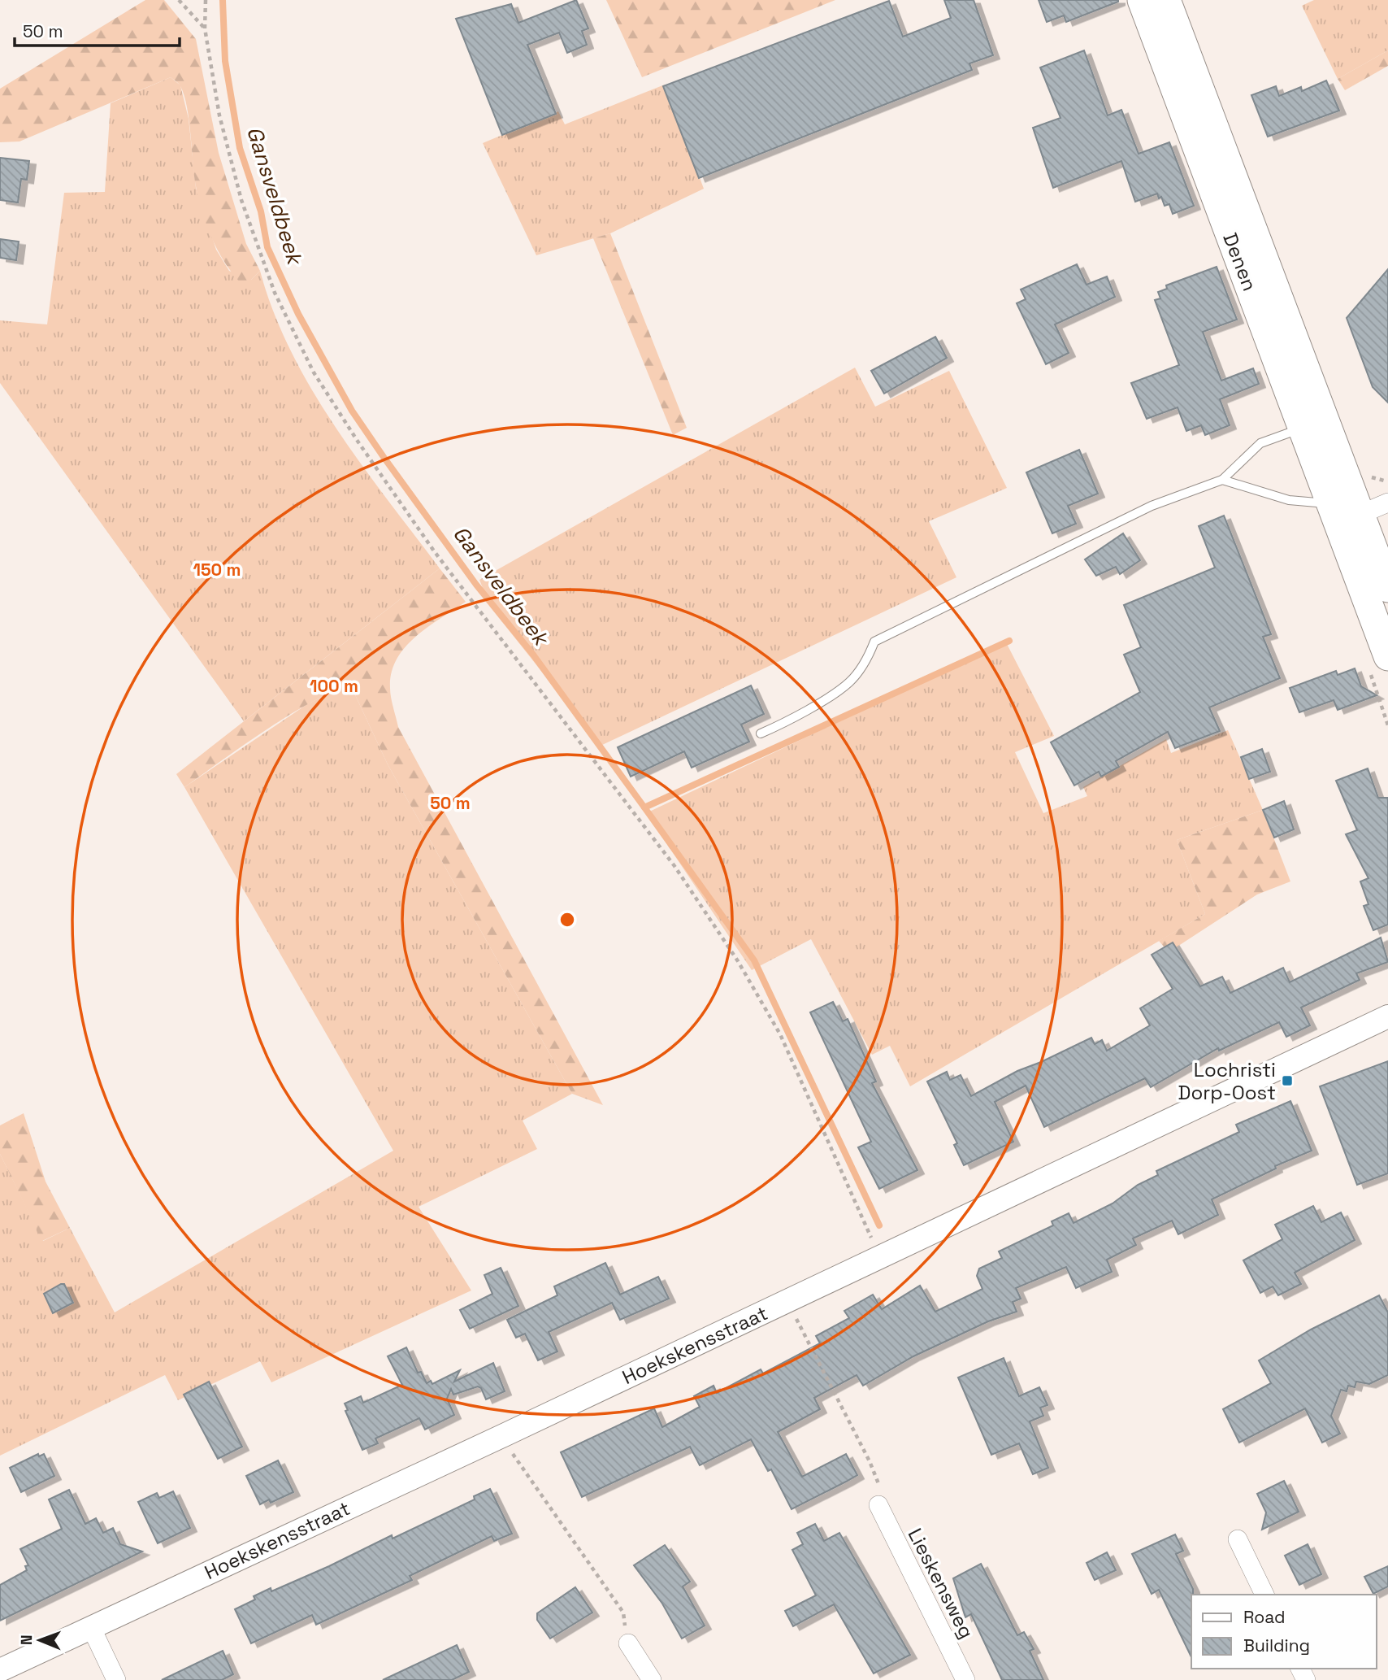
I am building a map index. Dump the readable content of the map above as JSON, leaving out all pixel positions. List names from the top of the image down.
{
  "streets": {
    "main road": ["Denen"],
    "street": ["Hoekskensstraat", "Lieskensweg"]
  },
  "water": ["Gansveldbeek"],
  "places": {
    "transit": ["Lochristi Dorp-Oost"]
  },
  "legend": ["Road", "Building"],
  "scale_bar": "50 m",
  "north": "left",
  "rings": ["150 m", "100 m", "50 m"]
}
